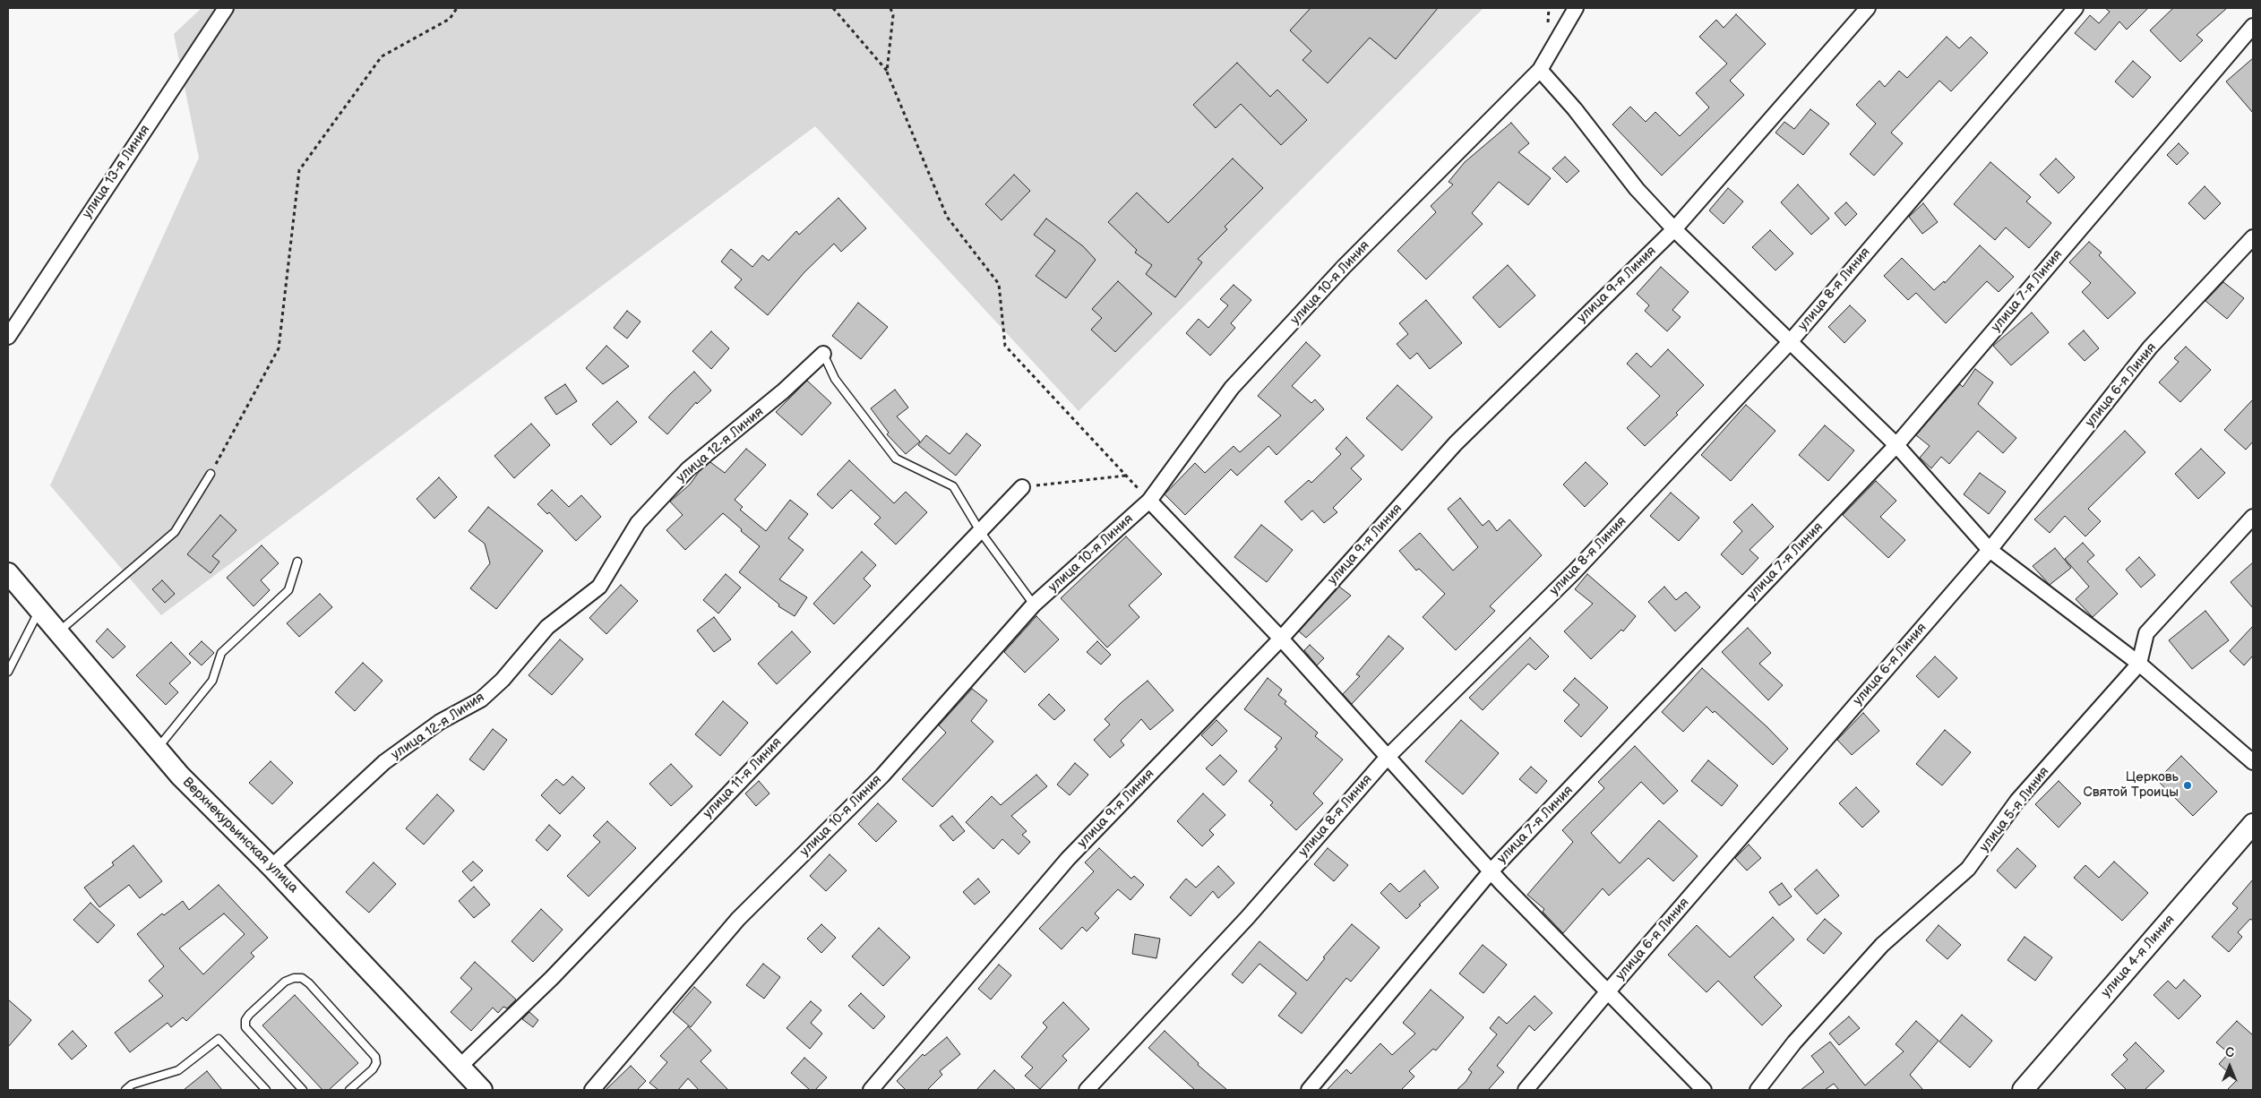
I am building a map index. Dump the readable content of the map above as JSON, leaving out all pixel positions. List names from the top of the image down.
{
  "streets": {
    "street": [
      "улица 13-я Линия",
      "улица 10-я Линия",
      "улица 9-я Линия",
      "улица 8-я Линия",
      "улица 7-я Линия",
      "улица 6-я Линия",
      "улица 12-я Линия",
      "улица 11-я Линия",
      "улица 5-я Линия",
      "Верхнекурьинская улица",
      "улица 4-я Линия"
    ]
  },
  "crossings": [
    ["улица 12-я Линия", "Верхнекурьинская улица"],
    ["улица 11-я Линия", "Верхнекурьинская улица"]
  ],
  "places": ["Церковь Святой Троицы"],
  "north": "top"
}
